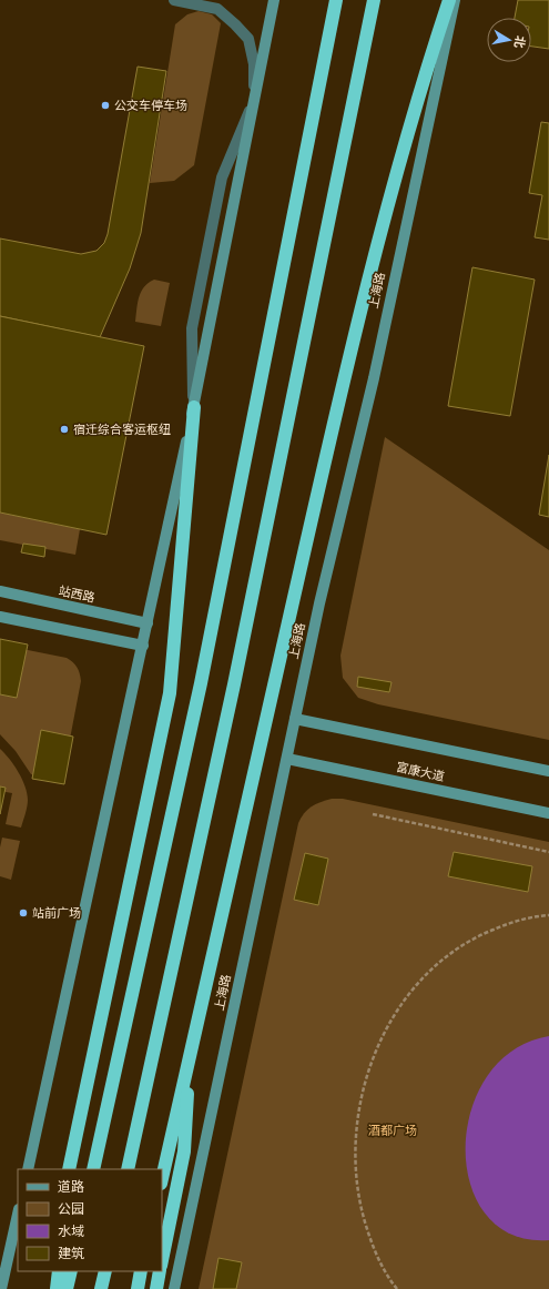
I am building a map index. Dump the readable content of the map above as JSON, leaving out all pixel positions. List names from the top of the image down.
{
  "streets": {
    "main road": ["上海路", "站西路", "富康大道"]
  },
  "crossings": [
    ["上海路", "富康大道"]
  ],
  "parks": ["酒都广场"],
  "places": ["公交车停车场", "宿迁综合客运枢纽", "站前广场"],
  "legend": [
    "道路",
    "公园",
    "水域",
    "建筑"
  ],
  "north": "right"
}
